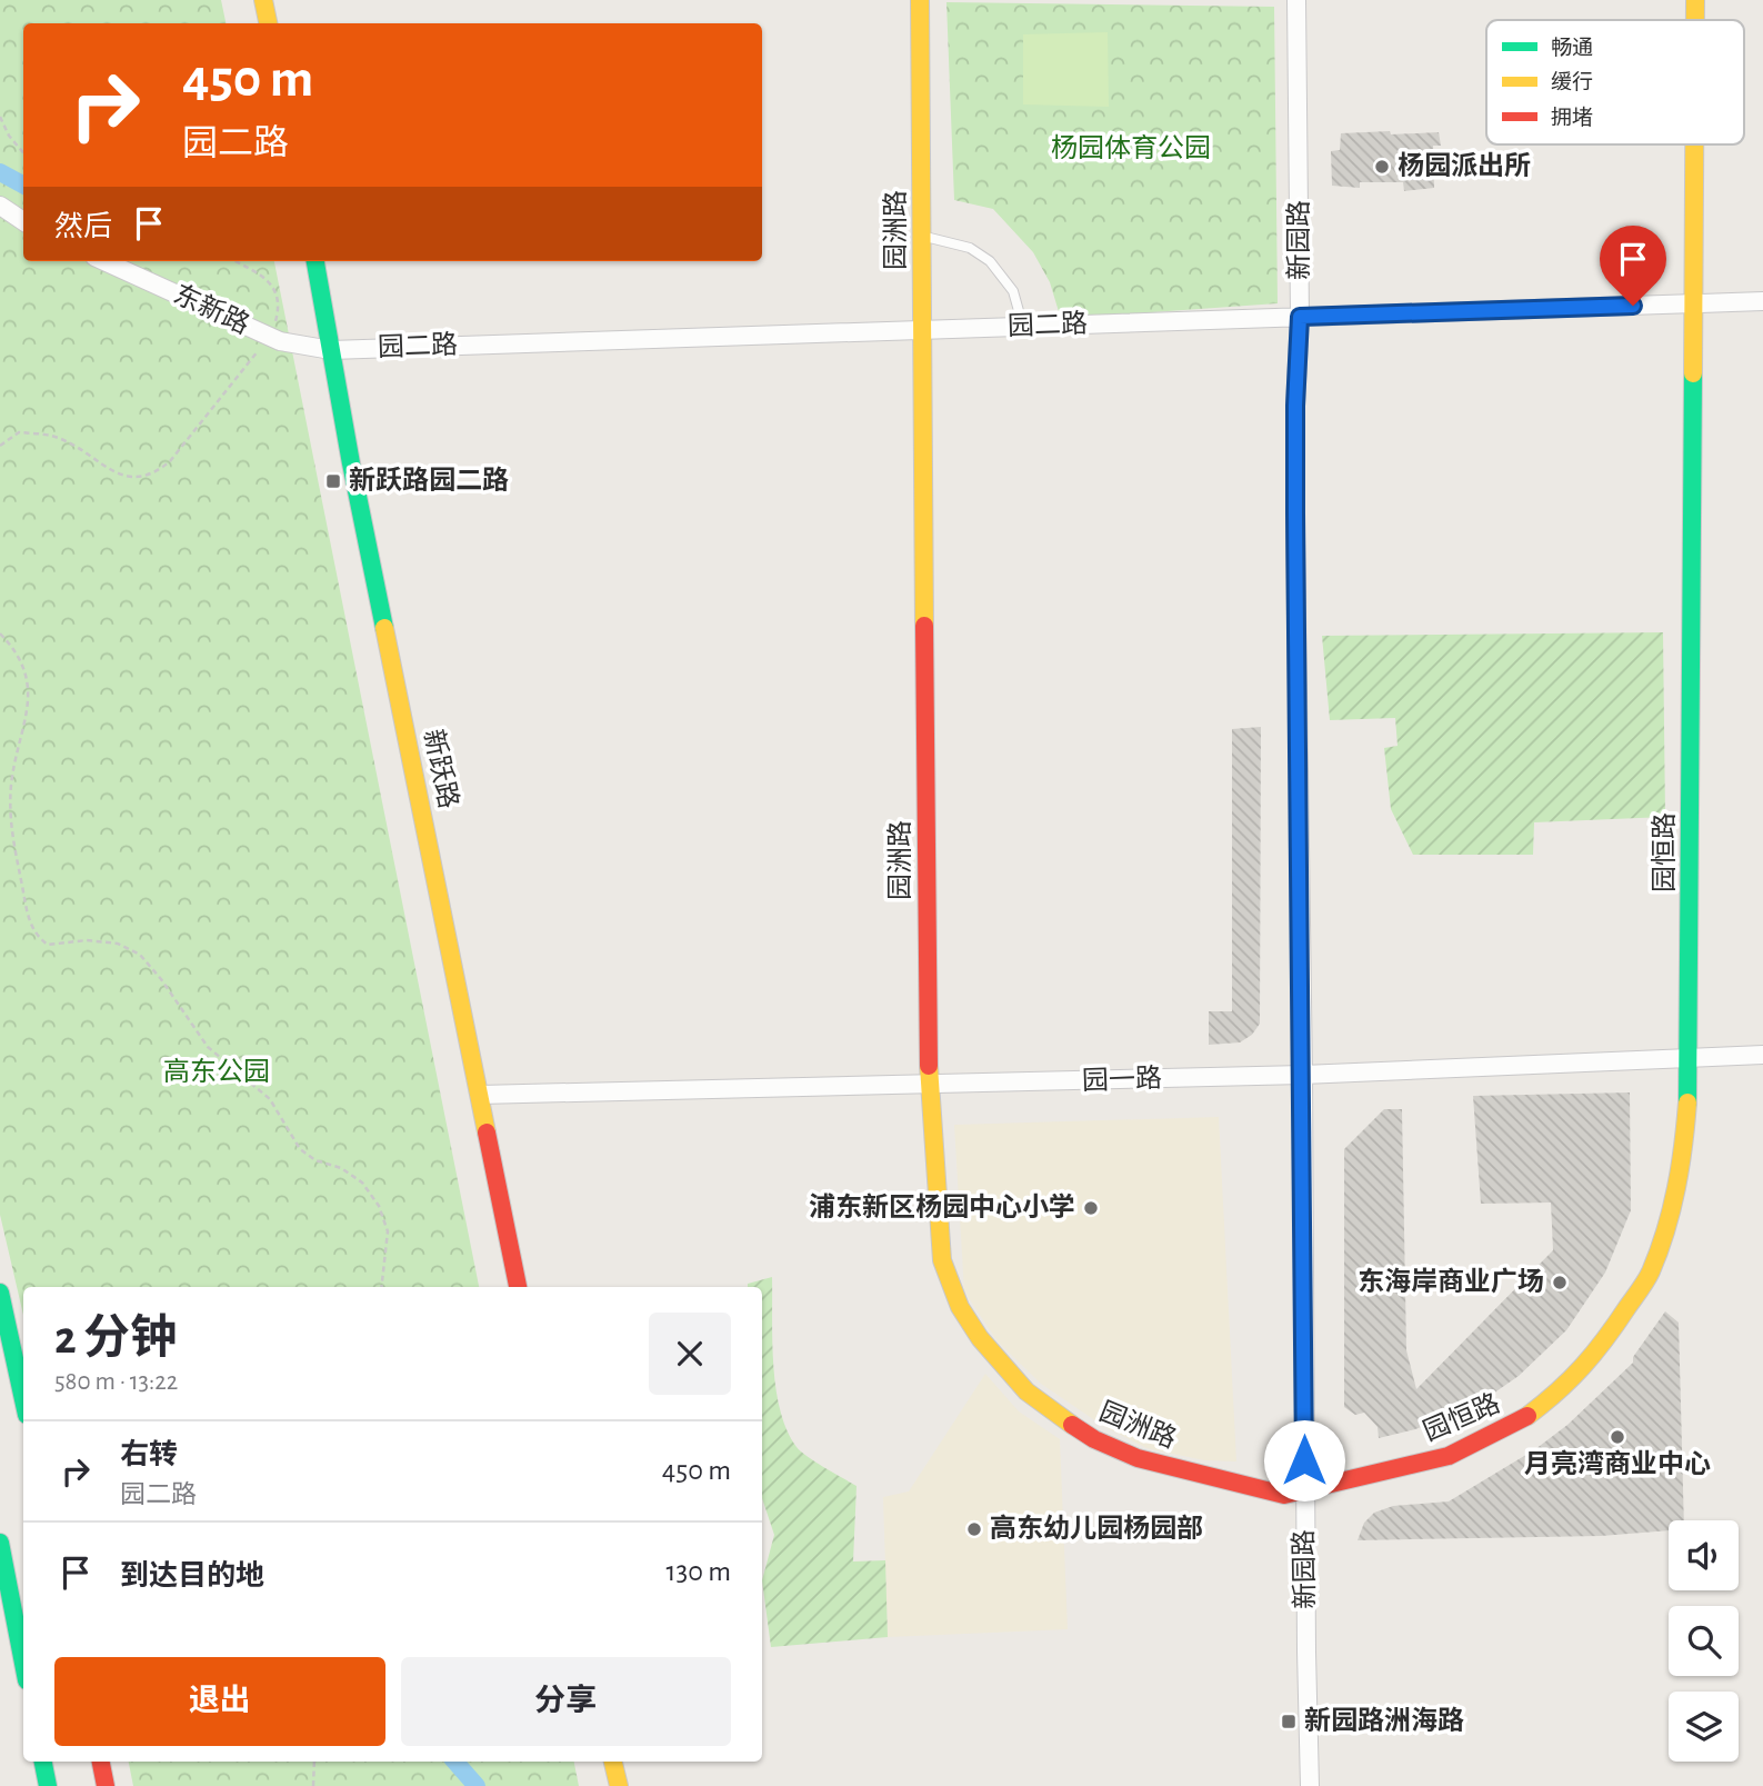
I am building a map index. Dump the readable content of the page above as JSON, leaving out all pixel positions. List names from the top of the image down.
{
  "streets": {
    "main road": ["园洲路", "新跃路", "园恒路"],
    "street": [
      "新园路",
      "东新路",
      "园二路",
      "园一路"
    ]
  },
  "crossings": [
    ["园洲路", "新园路"],
    ["园洲路", "园二路"],
    ["园洲路", "园恒路"],
    ["园洲路", "园一路"],
    ["新园路", "园二路"],
    ["新园路", "园恒路"],
    ["新园路", "园一路"],
    ["东新路", "园二路"],
    ["东新路", "新跃路"],
    ["园二路", "新跃路"],
    ["园二路", "园恒路"],
    ["新跃路", "园一路"],
    ["园恒路", "园一路"]
  ],
  "parks": ["杨园体育公园", "高东公园"],
  "places": {
    "other": [
      "杨园派出所",
      "浦东新区杨园中心小学",
      "东海岸商业广场",
      "月亮湾商业中心",
      "高东幼儿园杨园部"
    ],
    "transit": ["新跃路园二路", "新园路洲海路"]
  },
  "legend": ["畅通", "缓行", "拥堵"],
  "page": {
    "turn": ["450 m", "园二路"],
    "then": "然后",
    "heading": ["2 分钟", "580 m · 13:22"],
    "list": [
      {
        "name": "右转",
        "note": "园二路",
        "value": "450 m"
      },
      {
        "name": "到达目的地",
        "value": "130 m"
      }
    ],
    "buttons": ["退出", "分享"]
  }
}
